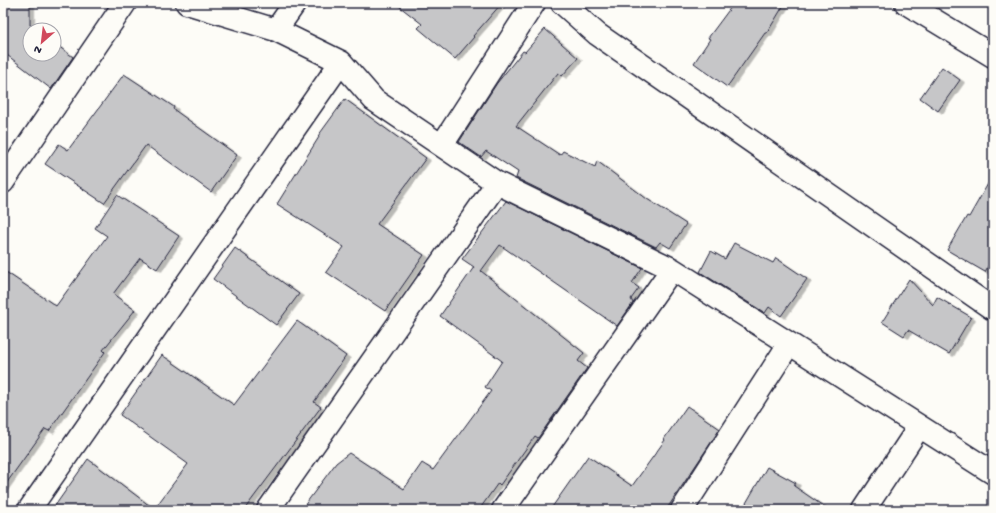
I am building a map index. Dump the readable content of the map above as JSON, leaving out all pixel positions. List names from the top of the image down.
{
  "north": "bottom left"
}
